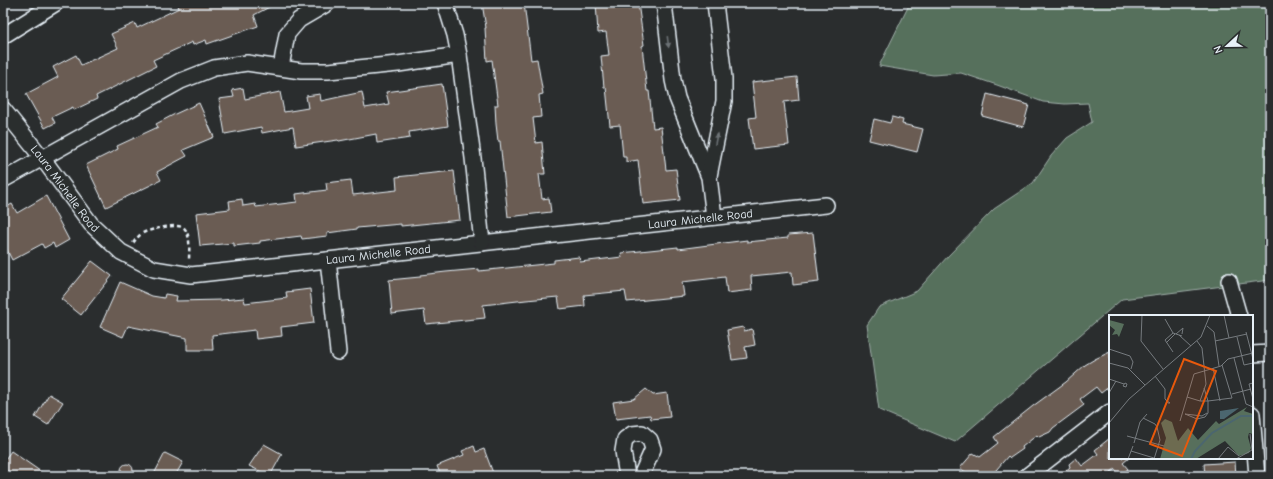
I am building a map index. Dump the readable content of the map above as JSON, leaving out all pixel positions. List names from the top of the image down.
{
  "streets": {
    "street": ["Laura Michelle Road"]
  },
  "north": "left"
}
